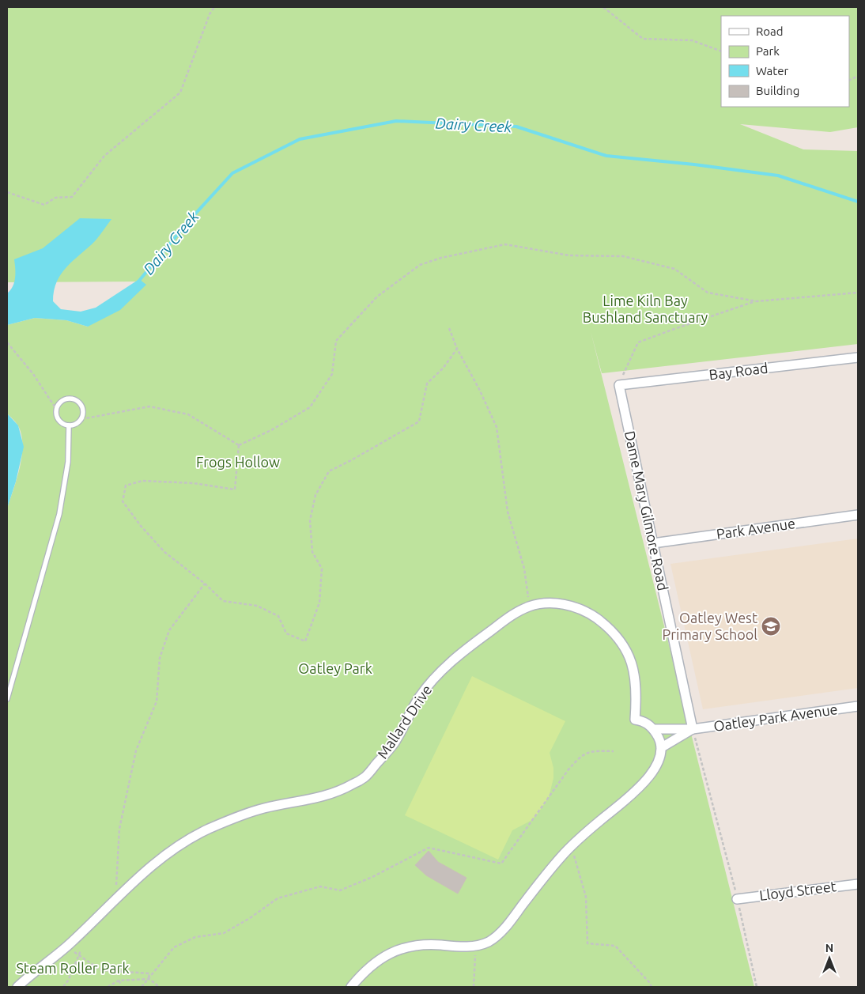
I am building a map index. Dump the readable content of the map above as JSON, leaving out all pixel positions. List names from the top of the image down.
{
  "streets": {
    "street": [
      "Bay Road",
      "Dame Mary Gilmore Road",
      "Park Avenue",
      "Oatley Park Avenue",
      "Mallard Drive",
      "Lloyd Street"
    ]
  },
  "crossings": [
    ["Bay Road", "Dame Mary Gilmore Road"],
    ["Dame Mary Gilmore Road", "Park Avenue"],
    ["Dame Mary Gilmore Road", "Oatley Park Avenue"],
    ["Dame Mary Gilmore Road", "Mallard Drive"],
    ["Oatley Park Avenue", "Mallard Drive"]
  ],
  "water": ["Dairy Creek"],
  "parks": [
    "Lime Kiln Bay Bushland Sanctuary",
    "Frogs Hollow",
    "Oatley Park",
    "Steam Roller Park"
  ],
  "places": {
    "school or university": ["Oatley West Primary School"]
  },
  "legend": [
    "Road",
    "Park",
    "Water",
    "Building"
  ],
  "north": "top"
}
